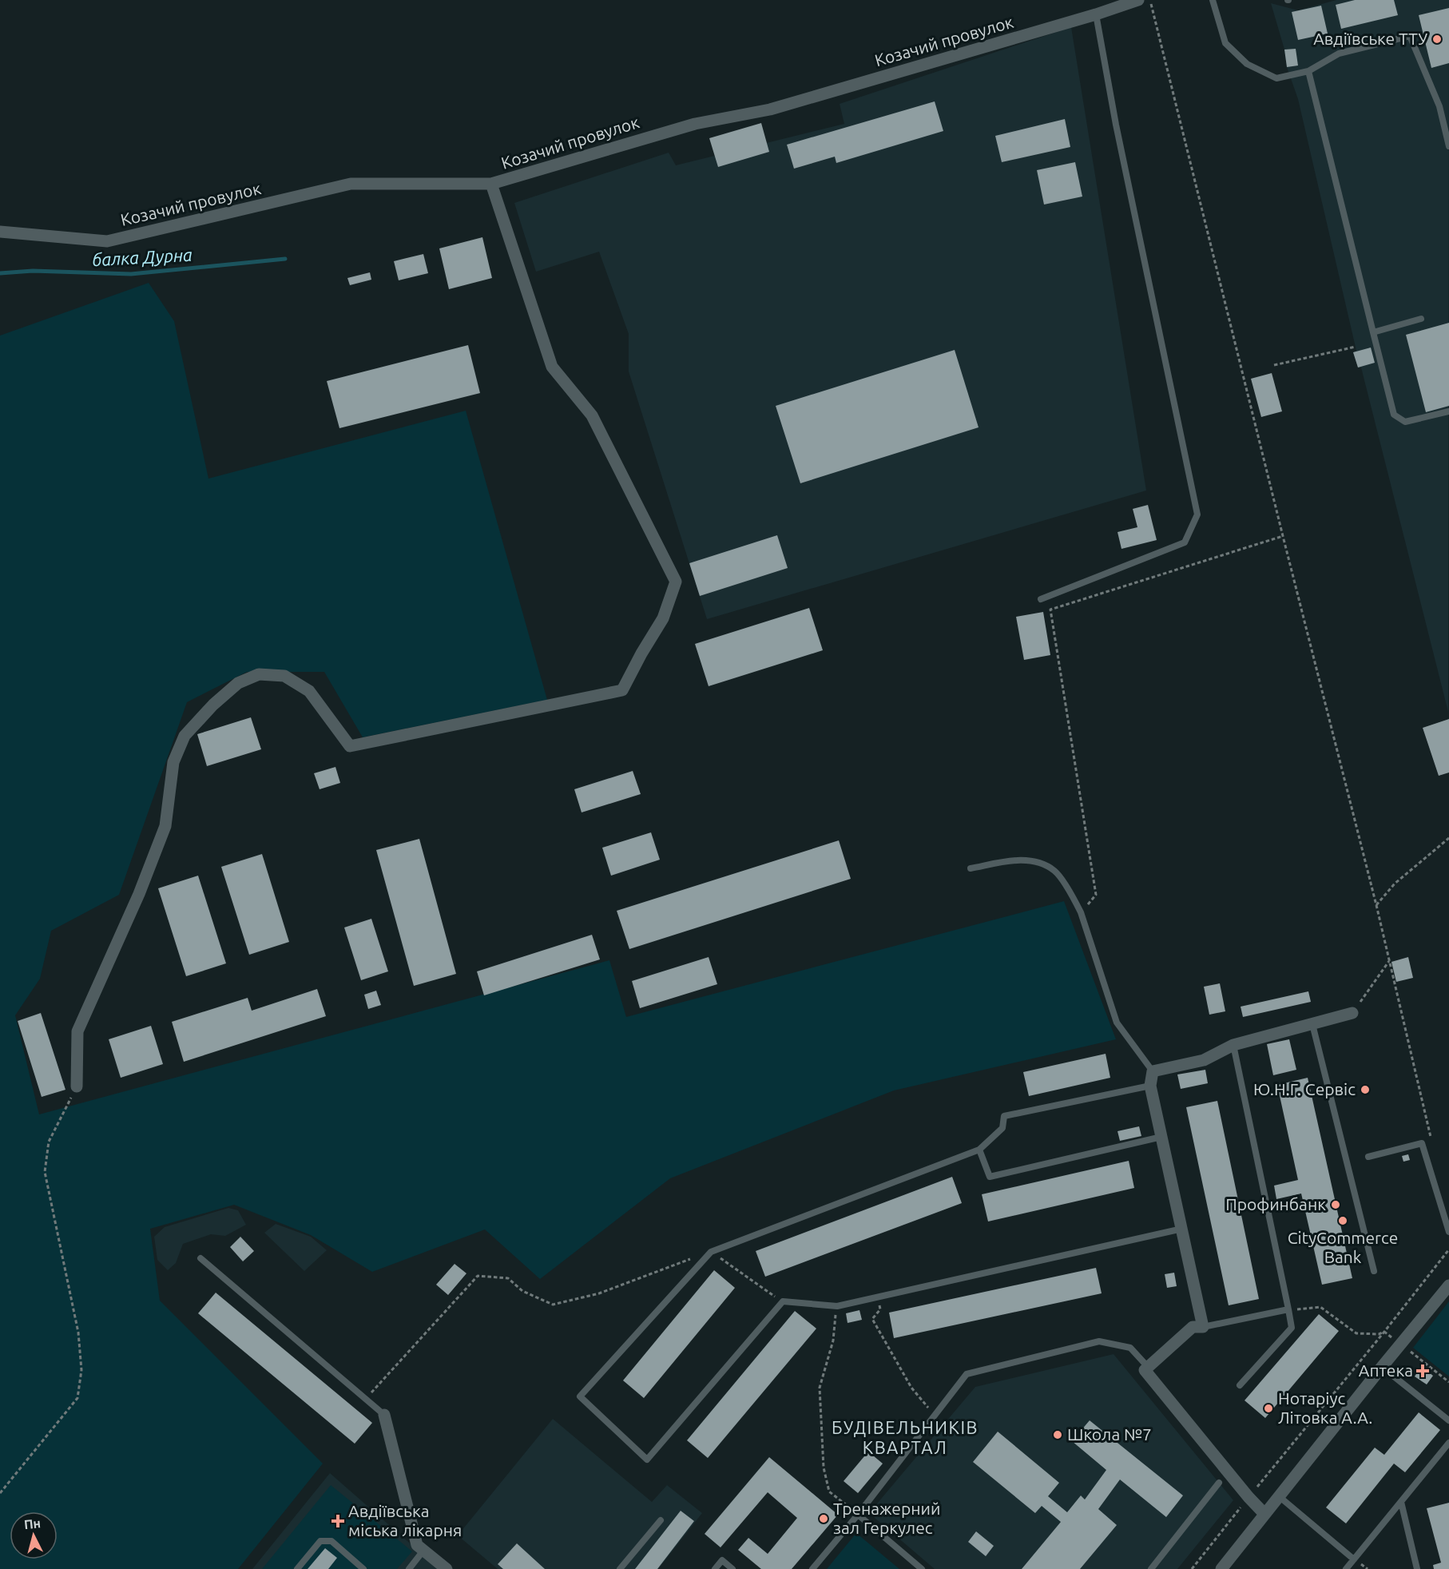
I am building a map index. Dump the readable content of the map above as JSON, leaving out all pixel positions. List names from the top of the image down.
{
  "streets": {
    "street": ["Козачий провулок"]
  },
  "districts": ["БУДІВЕЛЬНИКІВ КВАРТАЛ"],
  "water": ["балка Дурна"],
  "places": {
    "other": [
      "Авдіївське ТТУ",
      "Ю.Н.Г. Сервіс",
      "Профинбанк",
      "CityCommerce Bank",
      "Нотаріус Літовка А.А.",
      "Школа №7",
      "Тренажерний зал Геркулес"
    ],
    "health": ["Аптека", "Авдіївська міська лікарня"]
  },
  "north": "top"
}
